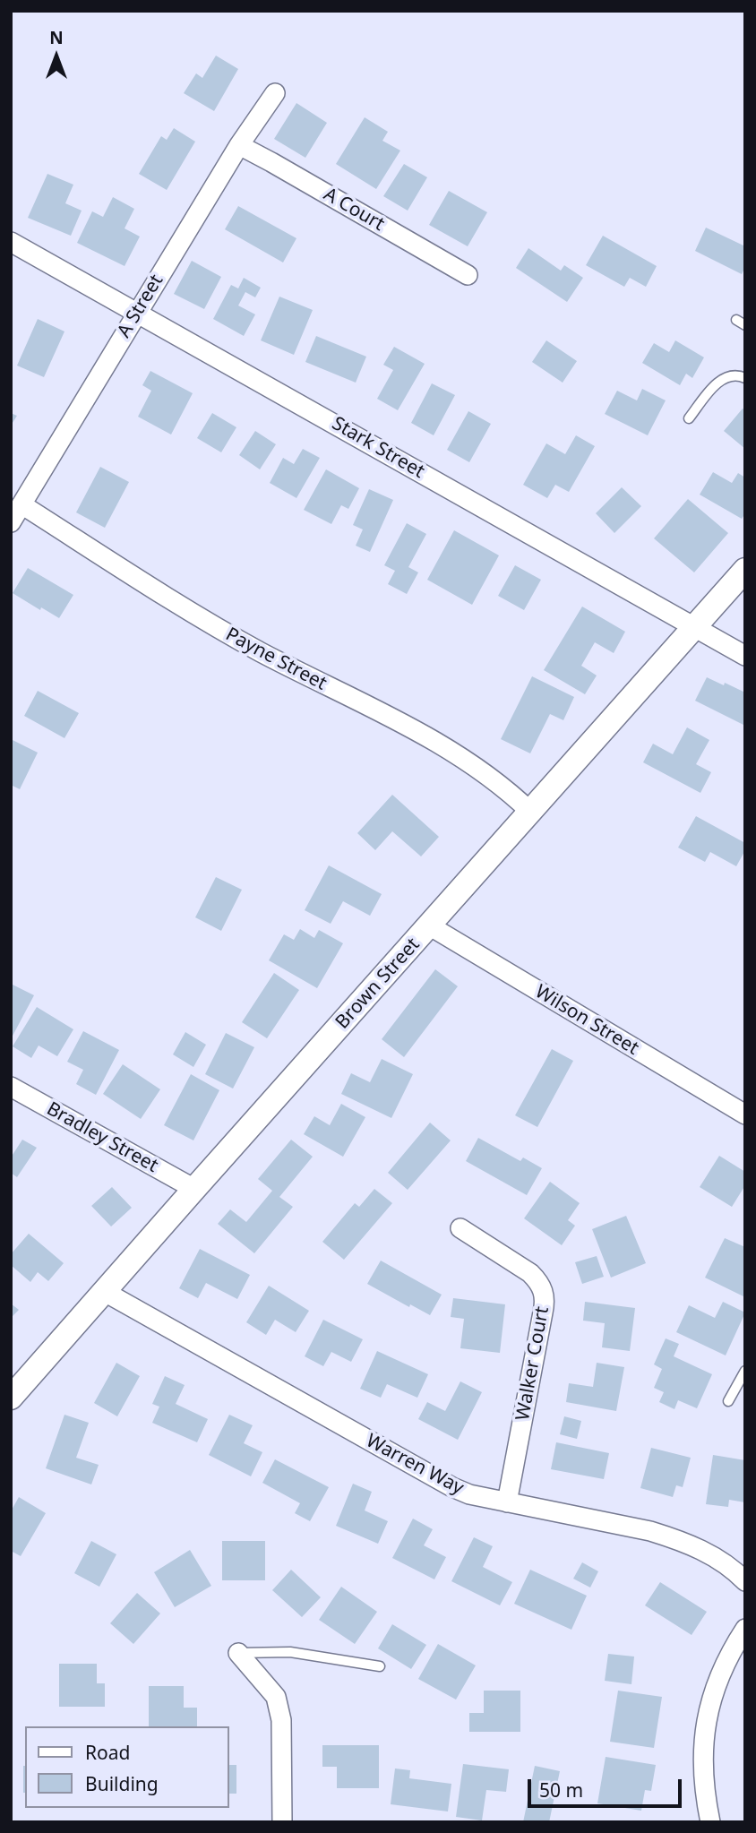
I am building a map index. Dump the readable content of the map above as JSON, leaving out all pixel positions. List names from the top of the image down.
{
  "streets": {
    "street": [
      "A Court",
      "A Street",
      "Stark Street",
      "Payne Street",
      "Brown Street",
      "Wilson Street",
      "Bradley Street",
      "Walker Court",
      "Warren Way"
    ]
  },
  "crossings": [
    ["A Court", "A Street"],
    ["A Street", "Stark Street"],
    ["A Street", "Payne Street"],
    ["Stark Street", "Brown Street"],
    ["Payne Street", "Brown Street"],
    ["Brown Street", "Wilson Street"],
    ["Brown Street", "Bradley Street"],
    ["Brown Street", "Warren Way"],
    ["Walker Court", "Warren Way"]
  ],
  "legend": ["Road", "Building"],
  "scale_bar": "50 m",
  "north": "top"
}
